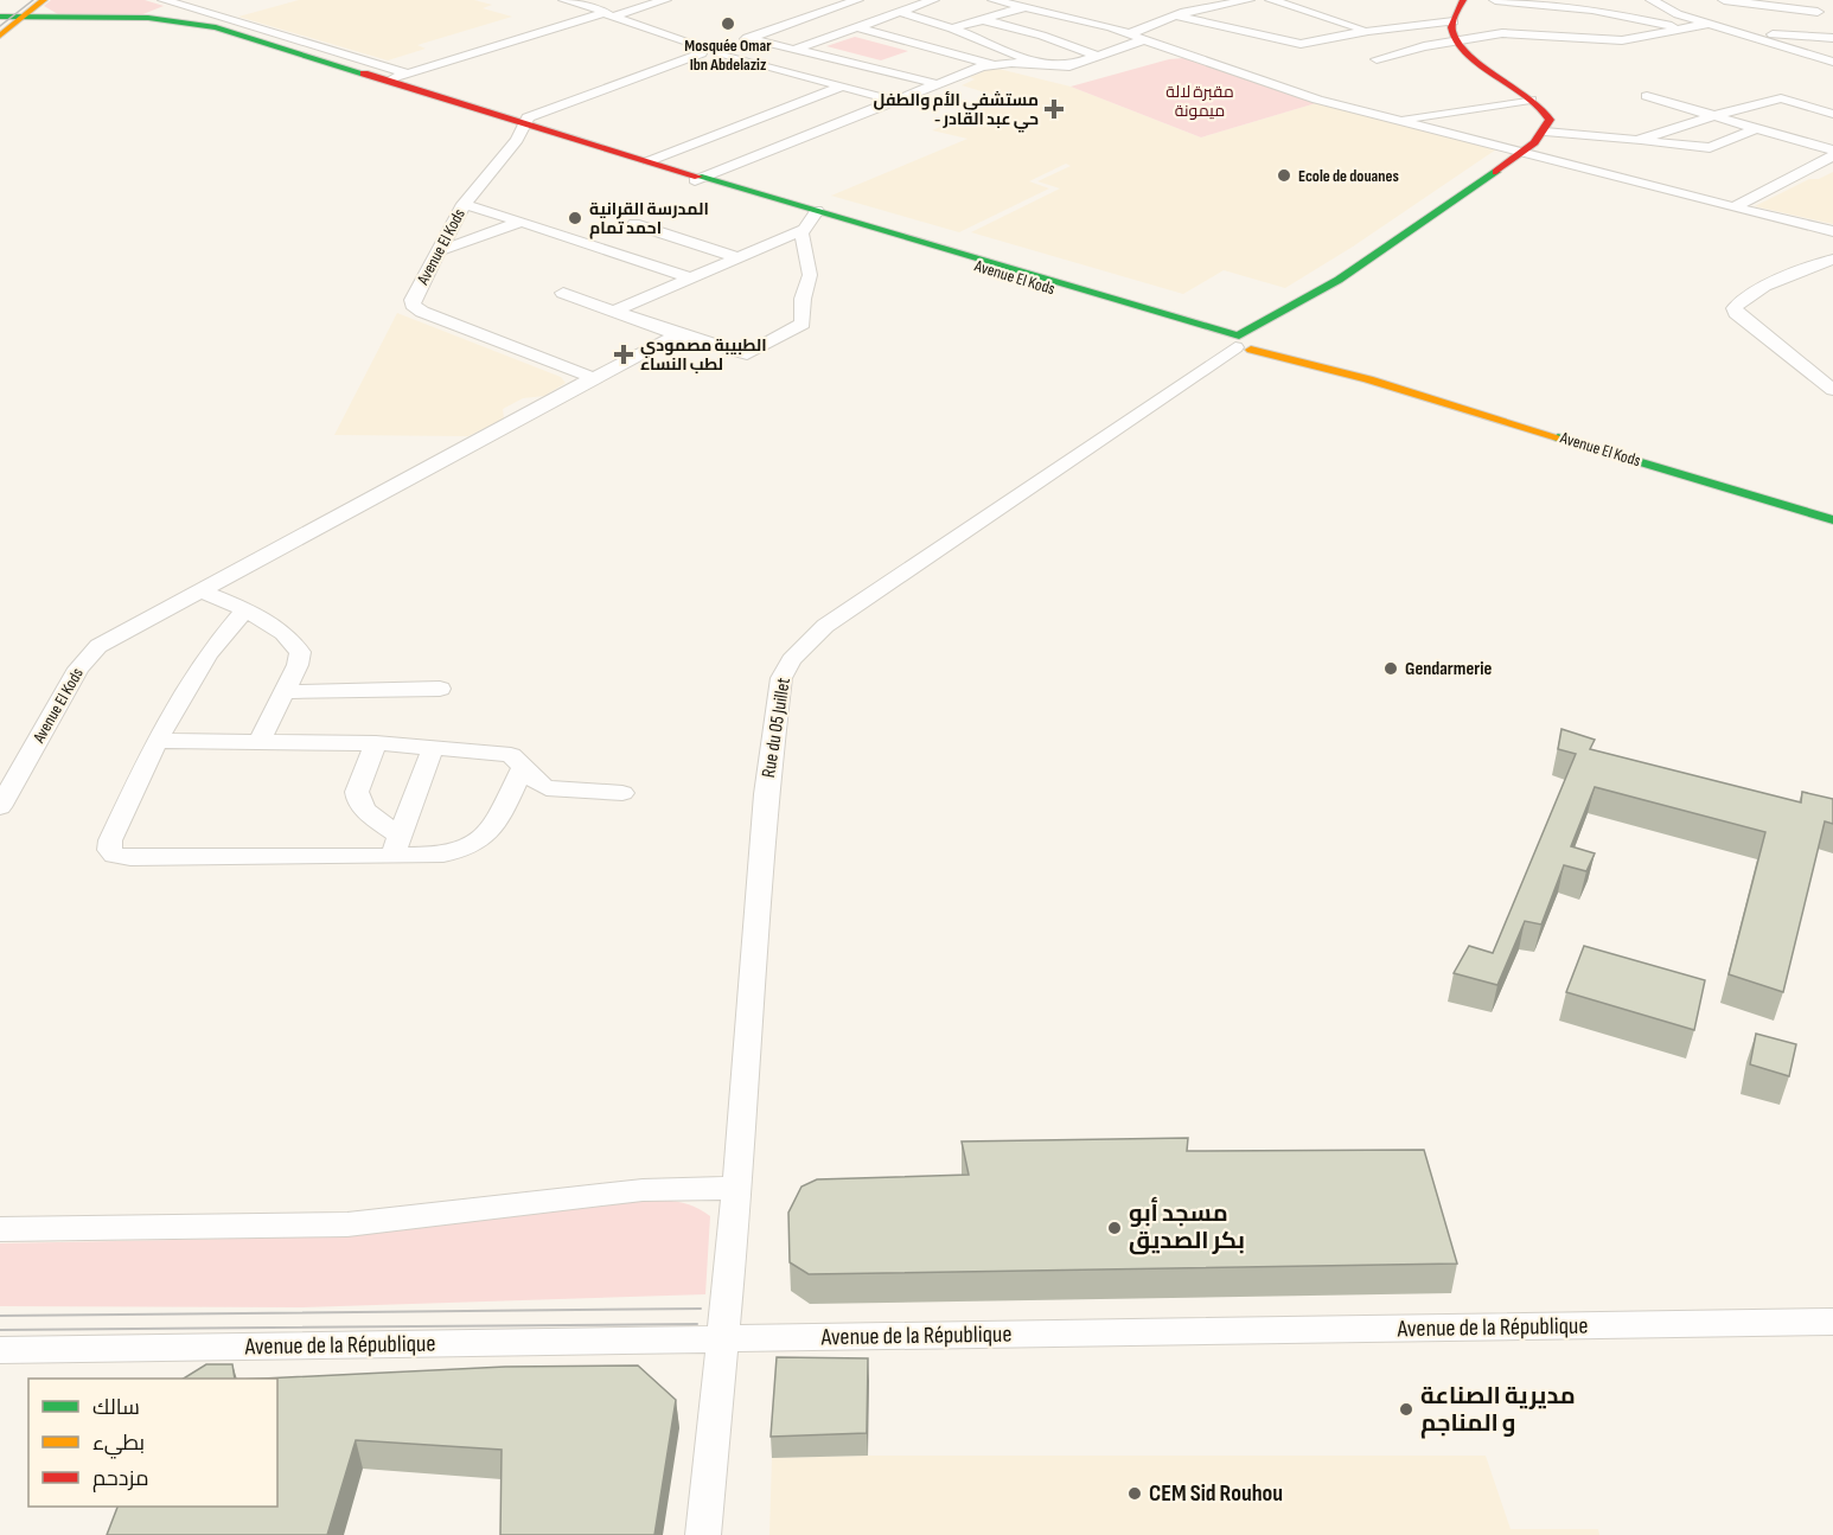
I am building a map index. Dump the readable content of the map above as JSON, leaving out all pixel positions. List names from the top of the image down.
{
  "streets": {
    "main road": ["Avenue El Kods"],
    "street": ["Rue du 05 Juillet", "Avenue de la République"]
  },
  "crossings": [
    ["Avenue El Kods", "Rue du 05 Juillet"],
    ["Rue du 05 Juillet", "Avenue de la République"]
  ],
  "parks": ["مقبرة لالة ميمونة"],
  "places": {
    "other": [
      "Mosquée Omar Ibn Abdelaziz",
      "Ecole de douanes",
      "المدرسة القرانية احمد تمام",
      "Gendarmerie",
      "مسجد أبو بكر الصديق",
      "مديرية الصناعة و المناجم",
      "CEM Sid Rouhou"
    ],
    "health": ["مستشفي الأم والطفل - حي عبد القادر", "الطبيبة مصمودي لطب النساء"]
  },
  "legend": ["سالك", "بطيء", "مزدحم"]
}
